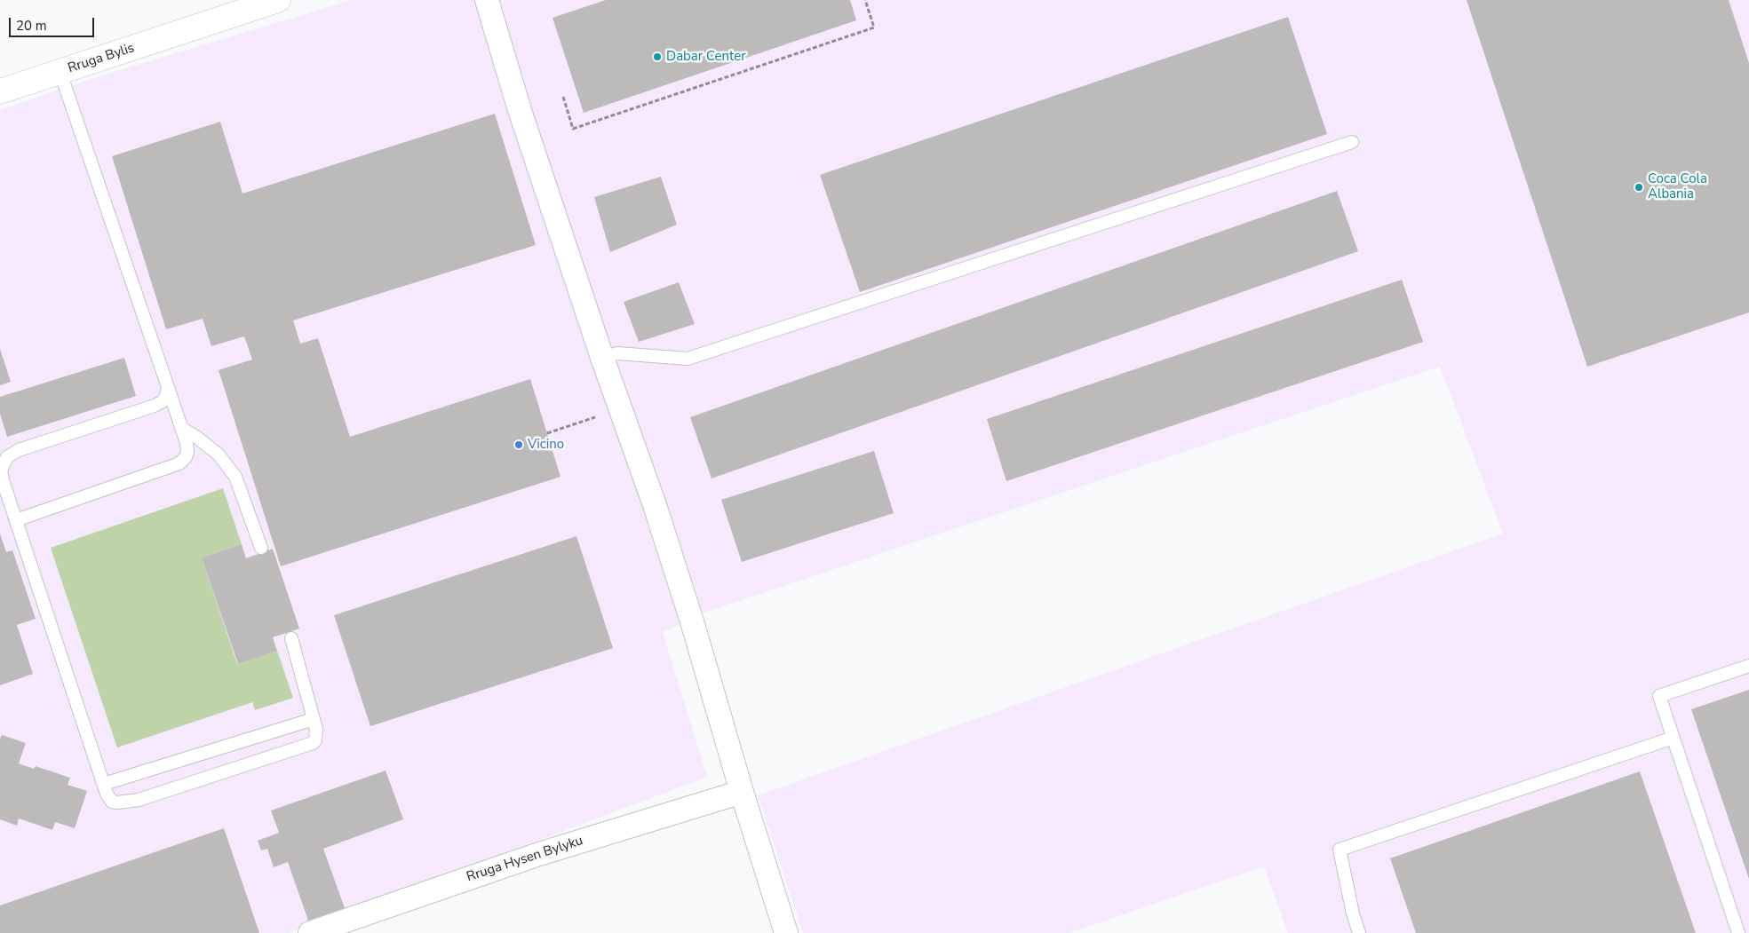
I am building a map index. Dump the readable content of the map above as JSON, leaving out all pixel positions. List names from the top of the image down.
{
  "streets": {
    "main road": ["Rruga Bylis"],
    "street": ["Rruga Hysen Bylyku"]
  },
  "places": ["Dabar Center", "Coca Cola Albania", "Vicino"],
  "scale_bar": "20 m"
}
